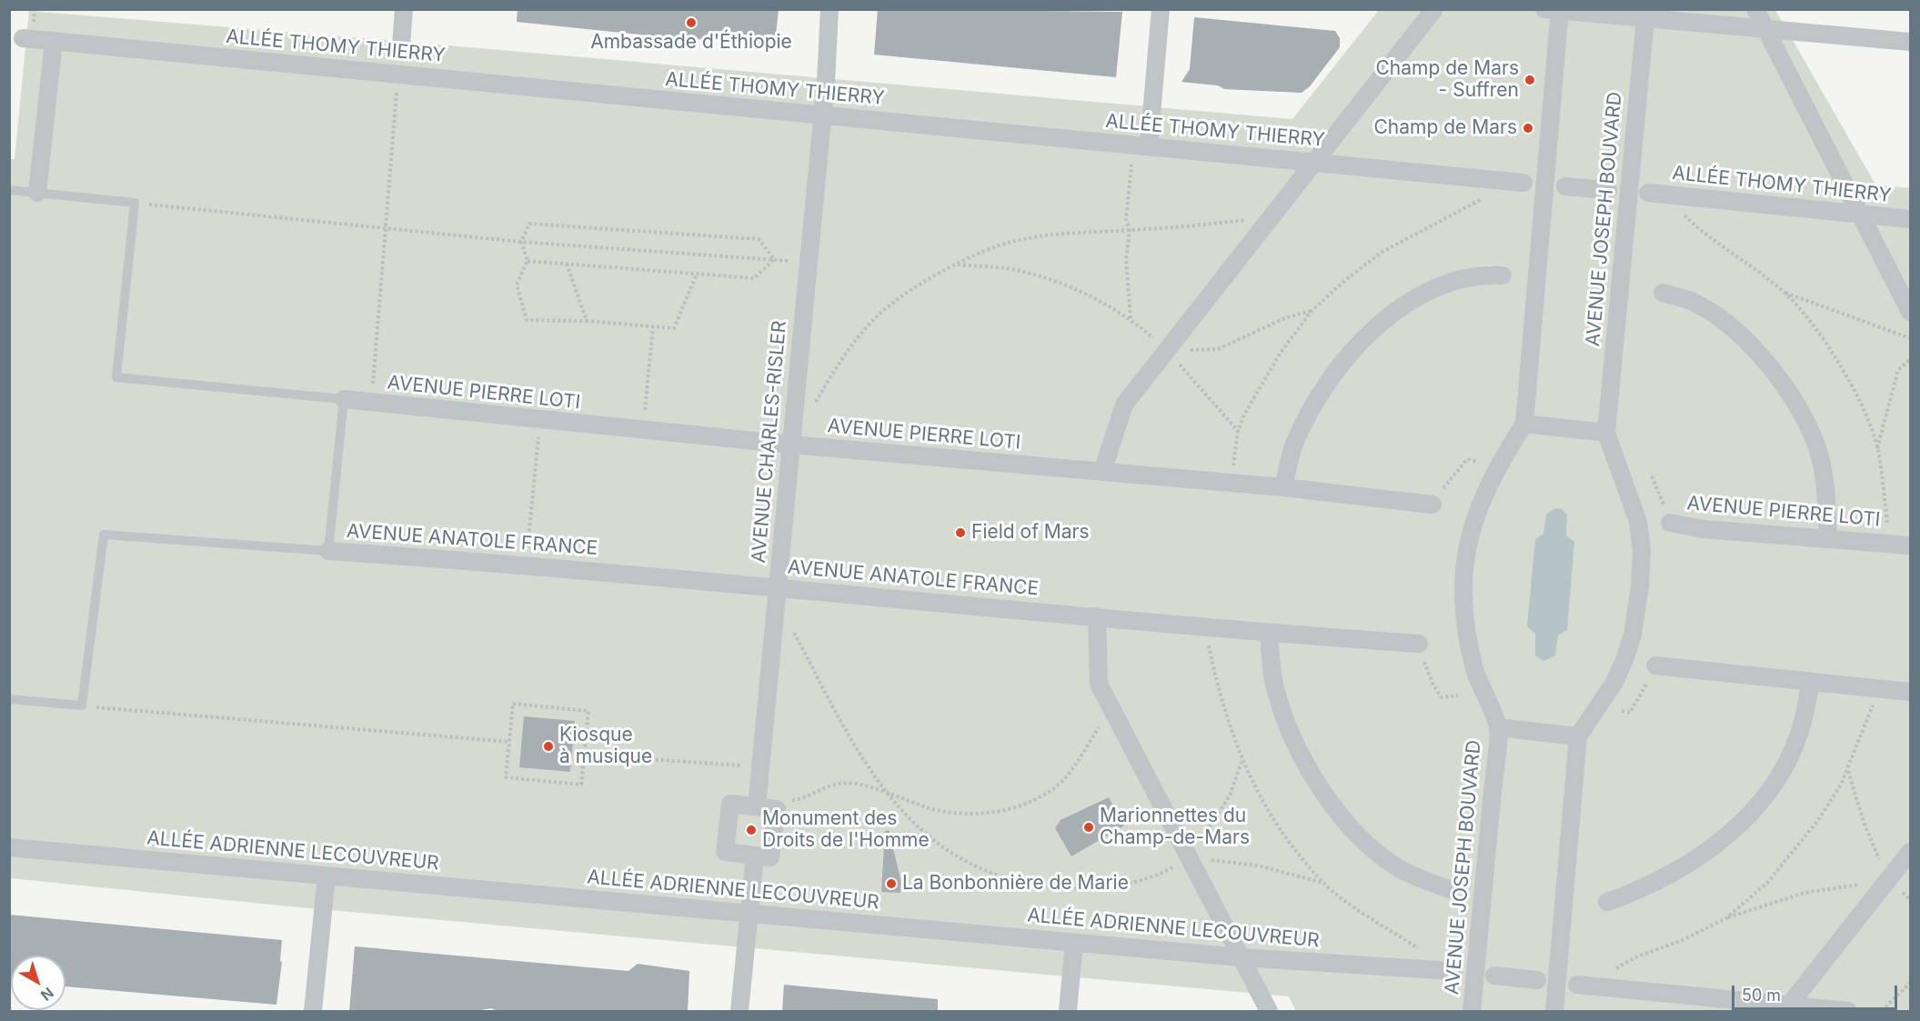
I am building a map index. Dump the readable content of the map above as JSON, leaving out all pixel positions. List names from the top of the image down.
{
  "streets": {
    "street": [
      "ALLÉE THOMY THIERRY",
      "AVENUE JOSEPH BOUVARD",
      "AVENUE PIERRE LOTI",
      "AVENUE CHARLES-RISLER",
      "AVENUE ANATOLE FRANCE",
      "ALLÉE ADRIENNE LECOUVREUR"
    ]
  },
  "crossings": [
    ["ALLÉE THOMY THIERRY", "AVENUE CHARLES-RISLER"],
    ["AVENUE PIERRE LOTI", "AVENUE CHARLES-RISLER"],
    ["AVENUE CHARLES-RISLER", "AVENUE ANATOLE FRANCE"]
  ],
  "places": [
    "Ambassade d'Éthiopie",
    "Champ de Mars - Suffren",
    "Champ de Mars",
    "Field of Mars",
    "Kiosque à musique",
    "Marionnettes du Champ-de-Mars",
    "Monument des Droits de l'Homme",
    "La Bonbonnière de Marie"
  ],
  "scale_bar": "50 m",
  "north": "bottom right"
}
